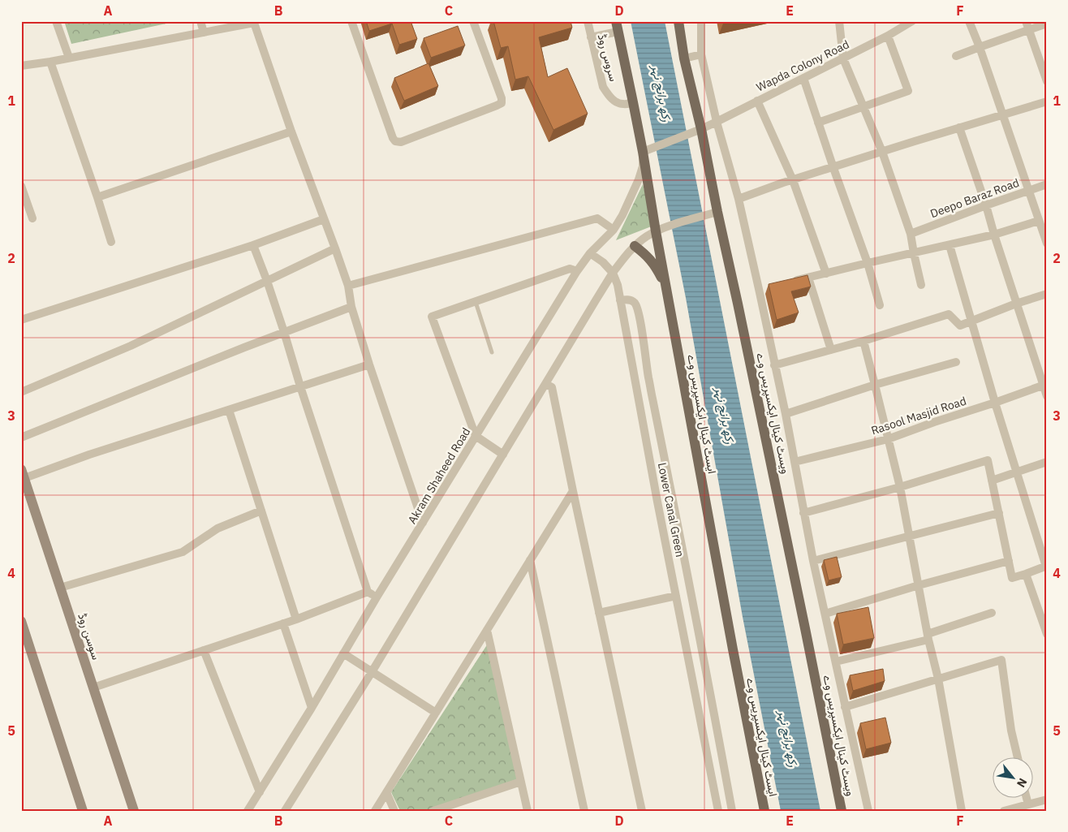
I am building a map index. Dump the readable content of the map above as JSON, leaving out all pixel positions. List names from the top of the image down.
{
  "streets": {
    "main road": ["ویسٹ کینال ایکسپریس وے", "ایسٹ کینال ایکسپریس وے"],
    "street": [
      "سروس روڈ",
      "Wapda Colony Road",
      "Deepo Baraz Road",
      "Rasool Masjid Road",
      "Akram Shaheed Road",
      "Lower Canal Green",
      "سوسن روڈ"
    ]
  },
  "crossings": [
    ["سروس روڈ", "ایسٹ کینال ایکسپریس وے"],
    ["Wapda Colony Road", "ویسٹ کینال ایکسپریس وے"],
    ["Wapda Colony Road", "ایسٹ کینال ایکسپریس وے"],
    ["Wapda Colony Road", "Akram Shaheed Road"],
    ["ایسٹ کینال ایکسپریس وے", "Akram Shaheed Road"]
  ],
  "water": ["رکھ برانچ نہر"],
  "north": "bottom right",
  "grid": {
    "columns": [
      "A",
      "B",
      "C",
      "D",
      "E",
      "F"
    ],
    "rows": [
      "1",
      "2",
      "3",
      "4",
      "5"
    ]
  }
}
